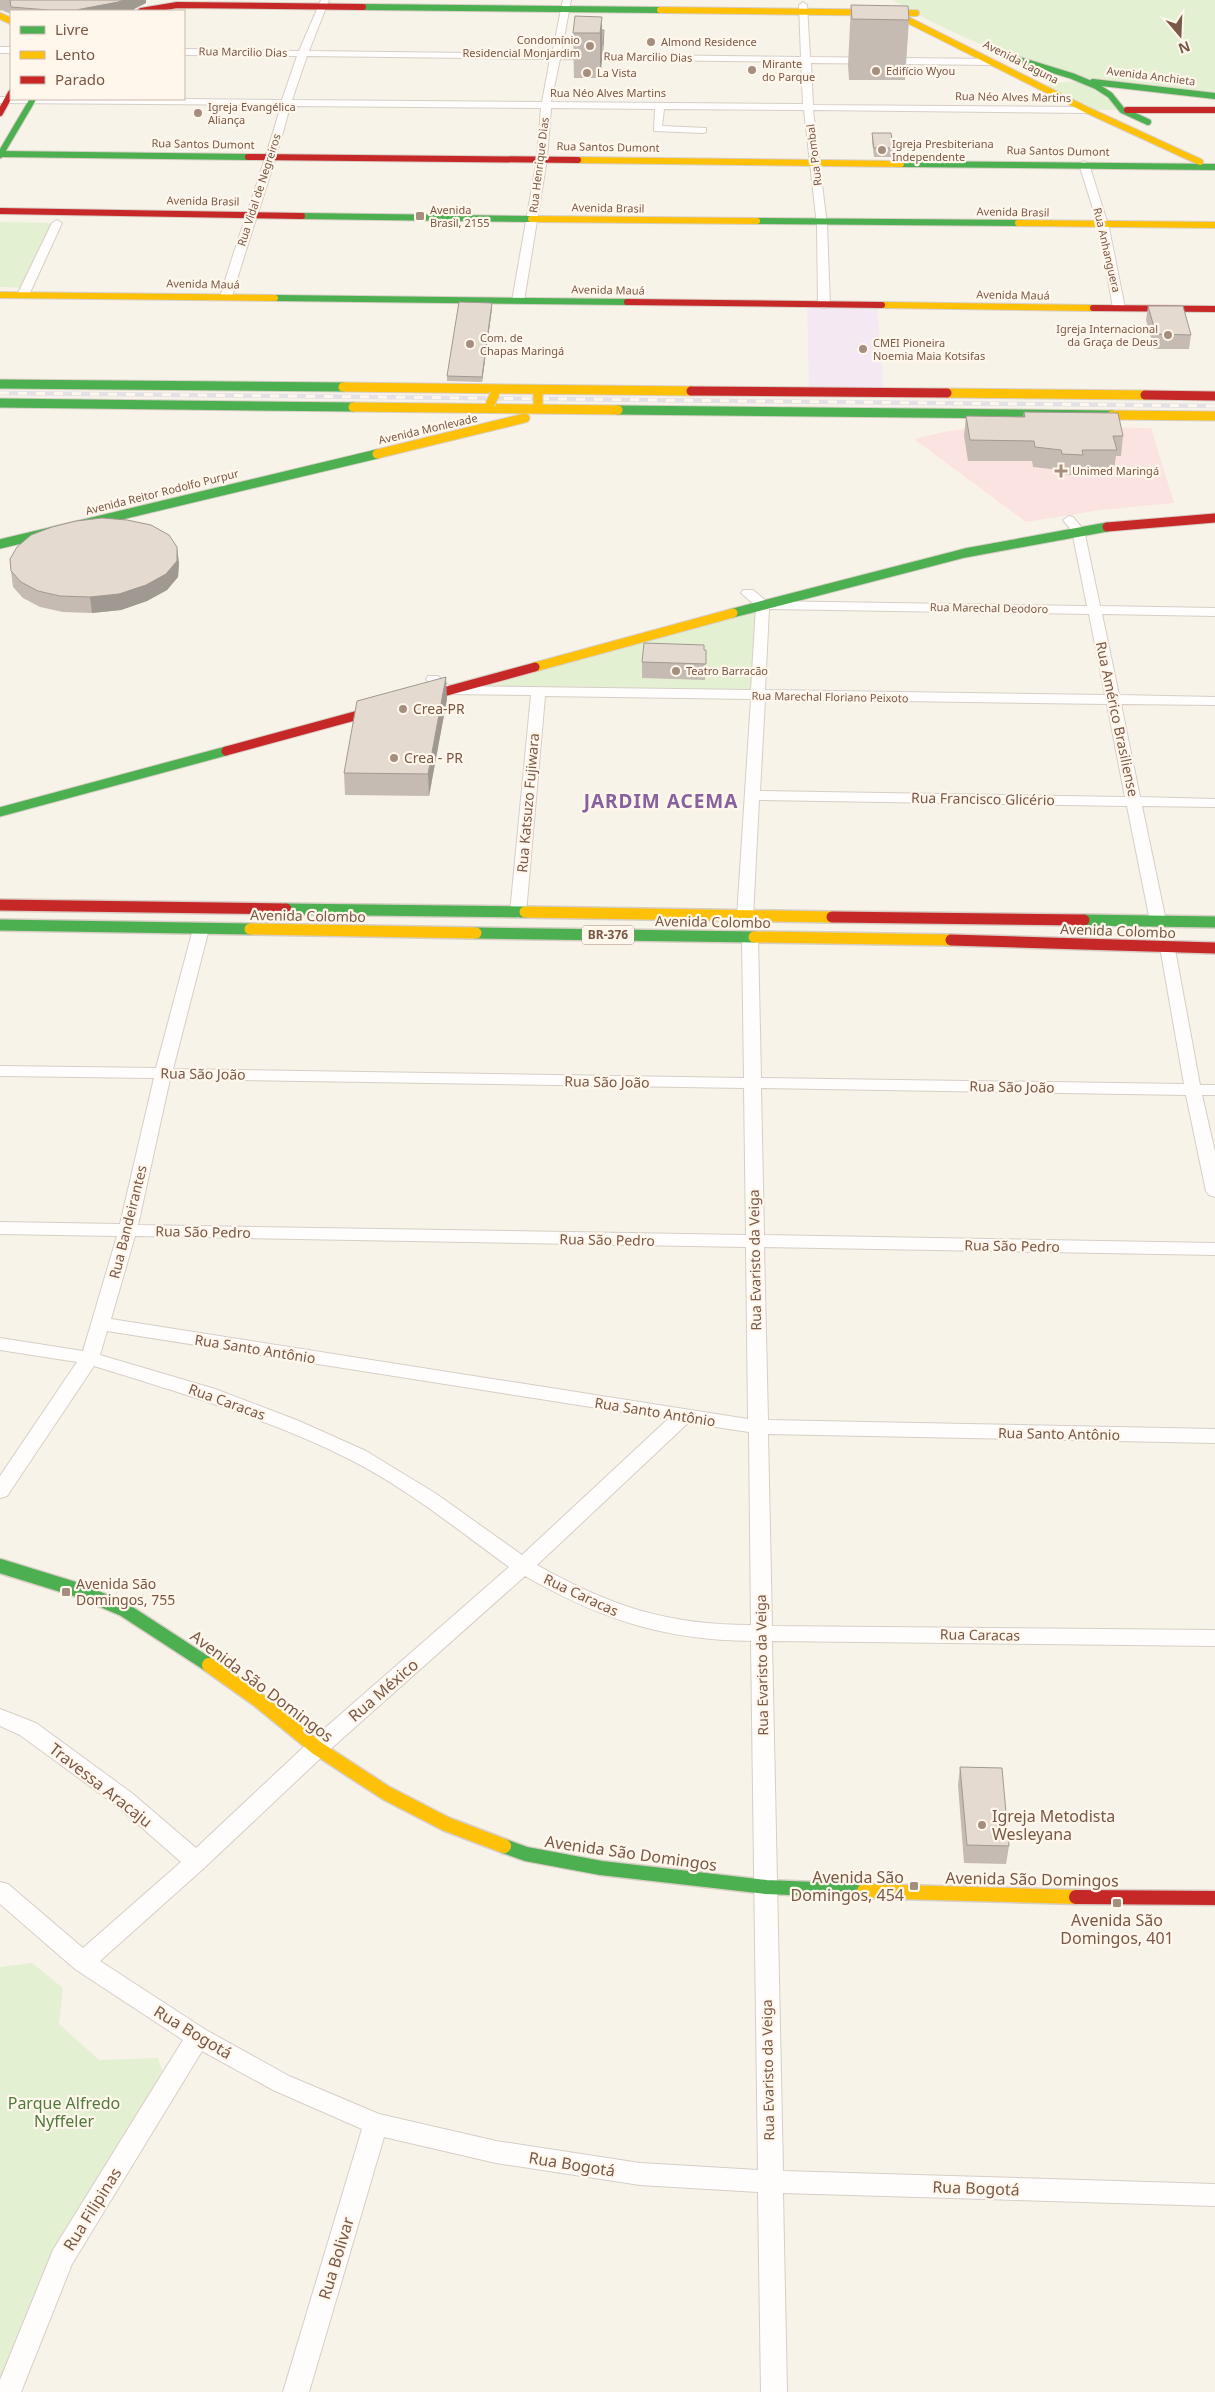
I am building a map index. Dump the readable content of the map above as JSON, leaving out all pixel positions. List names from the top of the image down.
{
  "streets": {
    "main road": [
      "Avenida Laguna",
      "Avenida Anchieta",
      "Rua Néo Alves Martins",
      "Rua Santos Dumont",
      "Avenida Brasil",
      "Avenida Mauá",
      "Avenida Monlevade",
      "Avenida Reitor Rodolfo Purpur",
      "Avenida Colombo",
      "BR-376",
      "Avenida São Domingos"
    ],
    "street": [
      "Rua Marcilio Dias",
      "Rua Pombal",
      "Rua Henrique Dias",
      "Rua Vidal de Negreiros",
      "Rua Anhanguera",
      "Rua Marechal Deodoro",
      "Rua Marechal Floriano Peixoto",
      "Rua Américo Brasiliense",
      "Rua Francisco Glicério",
      "Rua Katsuzo Fujiwara",
      "Rua São João",
      "Rua Bandeirantes",
      "Rua São Pedro",
      "Rua Evaristo da Veiga",
      "Rua Santo Antônio",
      "Rua Caracas",
      "Rua México",
      "Travessa Aracaju",
      "Rua Bogotá",
      "Rua Filipinas",
      "Rua Bolivar"
    ]
  },
  "crossings": [
    ["Rua Marcilio Dias", "Avenida Laguna"],
    ["Rua Marcilio Dias", "Rua Pombal"],
    ["Rua Marcilio Dias", "Rua Henrique Dias"],
    ["Rua Marcilio Dias", "Rua Vidal de Negreiros"],
    ["Avenida Laguna", "Avenida Anchieta"],
    ["Avenida Laguna", "Rua Néo Alves Martins"],
    ["Avenida Laguna", "Rua Santos Dumont"],
    ["Rua Néo Alves Martins", "Rua Pombal"],
    ["Rua Néo Alves Martins", "Rua Henrique Dias"],
    ["Rua Néo Alves Martins", "Rua Vidal de Negreiros"],
    ["Rua Santos Dumont", "Rua Pombal"],
    ["Rua Santos Dumont", "Rua Henrique Dias"],
    ["Rua Santos Dumont", "Rua Vidal de Negreiros"],
    ["Rua Santos Dumont", "Rua Anhanguera"],
    ["Rua Pombal", "Avenida Brasil"],
    ["Rua Pombal", "Avenida Mauá"],
    ["Rua Henrique Dias", "Avenida Brasil"],
    ["Rua Henrique Dias", "Avenida Mauá"],
    ["Rua Vidal de Negreiros", "Avenida Brasil"],
    ["Rua Vidal de Negreiros", "Avenida Mauá"],
    ["Avenida Brasil", "Rua Anhanguera"],
    ["Rua Anhanguera", "Avenida Mauá"],
    ["Avenida Monlevade", "Avenida Reitor Rodolfo Purpur"],
    ["Rua Marechal Deodoro", "Rua Américo Brasiliense"],
    ["Rua Marechal Floriano Peixoto", "Rua Américo Brasiliense"],
    ["Rua Marechal Floriano Peixoto", "Rua Katsuzo Fujiwara"],
    ["Rua Américo Brasiliense", "Rua Francisco Glicério"],
    ["Rua Américo Brasiliense", "Avenida Colombo"],
    ["Rua Katsuzo Fujiwara", "Avenida Colombo"],
    ["Avenida Colombo", "Rua Bandeirantes"],
    ["Avenida Colombo", "Rua Evaristo da Veiga"],
    ["Rua São João", "Rua Bandeirantes"],
    ["Rua São João", "Rua Evaristo da Veiga"],
    ["Rua Bandeirantes", "Rua São Pedro"],
    ["Rua Bandeirantes", "Rua Santo Antônio"],
    ["Rua Bandeirantes", "Rua Caracas"],
    ["Rua São Pedro", "Rua Evaristo da Veiga"],
    ["Rua Evaristo da Veiga", "Rua Santo Antônio"],
    ["Rua Evaristo da Veiga", "Rua Caracas"],
    ["Rua Evaristo da Veiga", "Avenida São Domingos"],
    ["Rua Evaristo da Veiga", "Rua Bogotá"],
    ["Rua Santo Antônio", "Rua México"],
    ["Rua Caracas", "Rua México"],
    ["Avenida São Domingos", "Rua México"],
    ["Rua México", "Travessa Aracaju"],
    ["Rua México", "Rua Bogotá"],
    ["Rua Bogotá", "Rua Filipinas"],
    ["Rua Bogotá", "Rua Bolivar"]
  ],
  "districts": ["JARDIM ACEMA"],
  "parks": ["Parque Alfredo Nyffeler"],
  "places": {
    "other": [
      "Almond Residence",
      "Condomínio Residencial Monjardim",
      "Mirante do Parque",
      "Edifício Wyou",
      "La Vista",
      "Igreja Evangélica Aliança",
      "Igreja Presbiteriana Independente",
      "Igreja Internacional da Graça de Deus",
      "Com. de Chapas Maringá",
      "CMEI Pioneira Noemia Maia Kotsifas",
      "Teatro Barracão",
      "Crea-PR",
      "Crea - PR",
      "Igreja Metodista Wesleyana"
    ],
    "transit": [
      "Avenida Brasil, 2155",
      "Avenida São Domingos, 755",
      "Avenida São Domingos, 454",
      "Avenida São Domingos, 401"
    ],
    "health": ["Unimed Maringá"]
  },
  "legend": ["Livre", "Lento", "Parado"],
  "north": "bottom"
}
